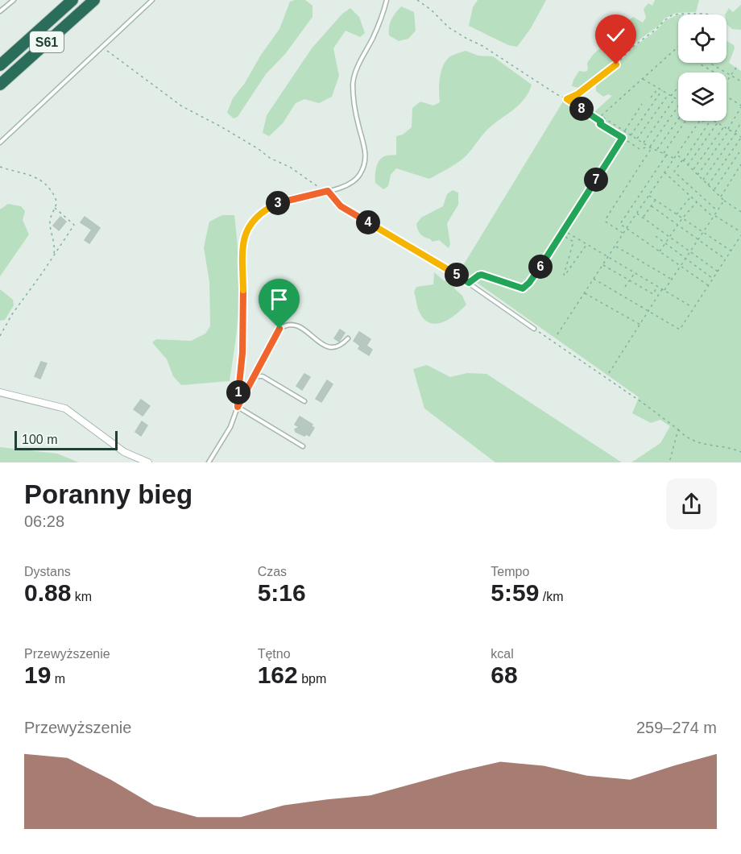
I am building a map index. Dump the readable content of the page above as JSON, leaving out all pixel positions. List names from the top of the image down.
{
  "streets": {
    "highway": ["S61"]
  },
  "scale_bar": "100 m",
  "page": {
    "pins": [
      "8",
      "7",
      "3",
      "4",
      "6",
      "5",
      "1"
    ],
    "scale": "100 m",
    "heading": ["Poranny bieg", "06:28"],
    "stats": [
      ["Dystans", "0.88 km"],
      ["Czas", "5:16"],
      ["Tempo", "5:59 /km"],
      ["Przewyższenie", "19 m"],
      ["Tętno", "162 bpm"],
      ["kcal", "68"]
    ],
    "chart": ["Przewyższenie", "259–274 m"]
  }
}
